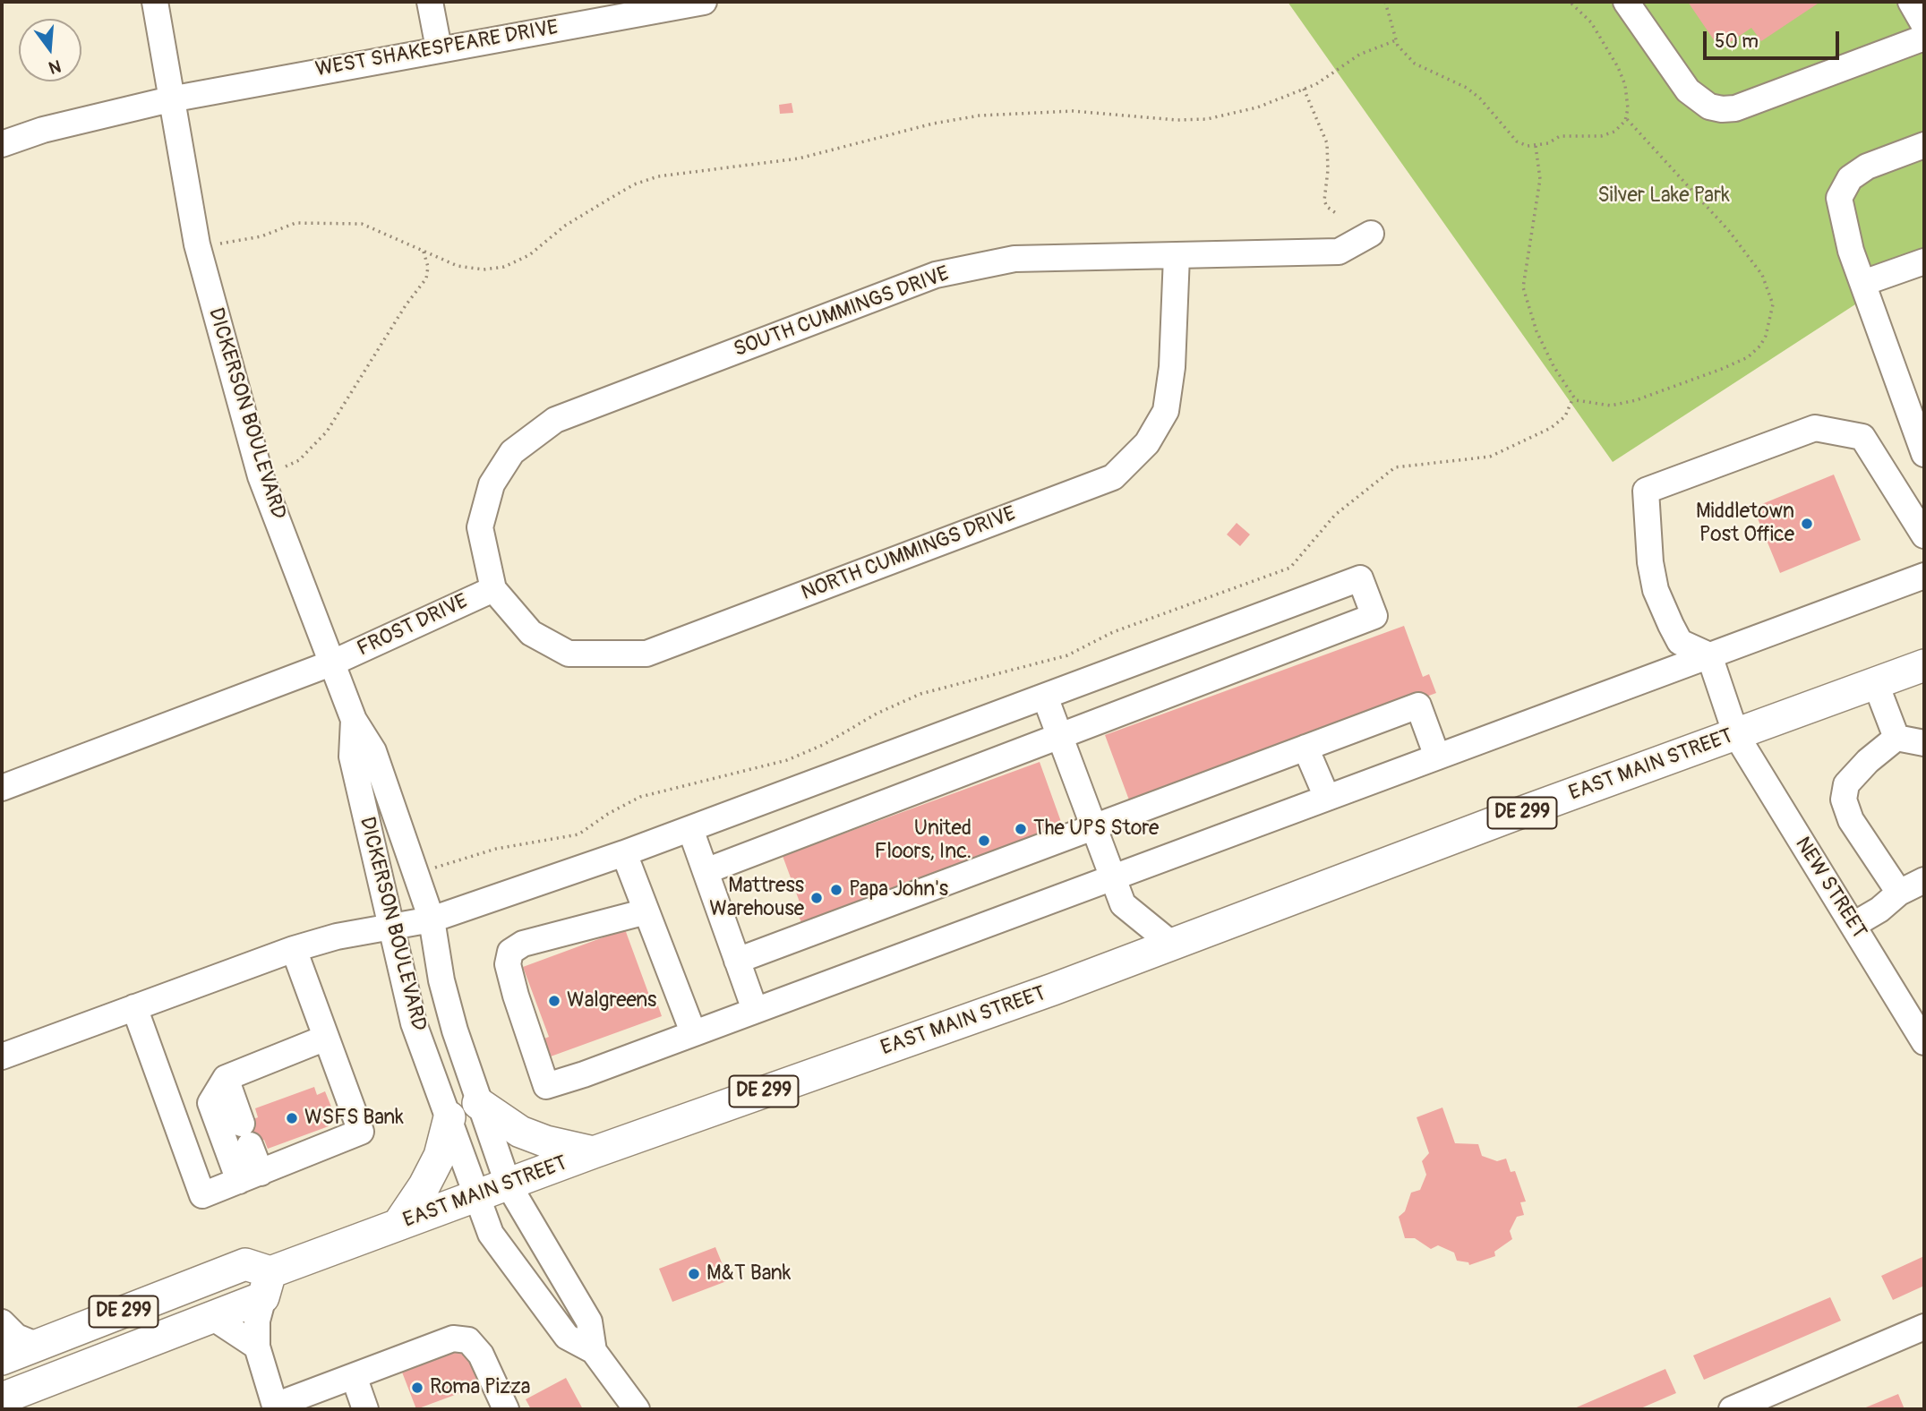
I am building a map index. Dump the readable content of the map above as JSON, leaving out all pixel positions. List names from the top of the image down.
{
  "streets": {
    "main road": ["EAST MAIN STREET", "DE 299"],
    "street": [
      "WEST SHAKESPEARE DRIVE",
      "SOUTH CUMMINGS DRIVE",
      "DICKERSON BOULEVARD",
      "NORTH CUMMINGS DRIVE",
      "FROST DRIVE",
      "NEW STREET"
    ]
  },
  "crossings": [
    ["WEST SHAKESPEARE DRIVE", "DICKERSON BOULEVARD"],
    ["SOUTH CUMMINGS DRIVE", "NORTH CUMMINGS DRIVE"],
    ["SOUTH CUMMINGS DRIVE", "FROST DRIVE"],
    ["DICKERSON BOULEVARD", "FROST DRIVE"],
    ["DICKERSON BOULEVARD", "EAST MAIN STREET"],
    ["NORTH CUMMINGS DRIVE", "FROST DRIVE"],
    ["EAST MAIN STREET", "DE 299"],
    ["EAST MAIN STREET", "NEW STREET"]
  ],
  "parks": ["Silver Lake Park"],
  "places": [
    "Middletown Post Office",
    "The UPS Store",
    "United Floors, Inc.",
    "Papa John's",
    "Mattress Warehouse",
    "Walgreens",
    "WSFS Bank",
    "M&T Bank",
    "Roma Pizza"
  ],
  "scale_bar": "50 m",
  "north": "bottom"
}
